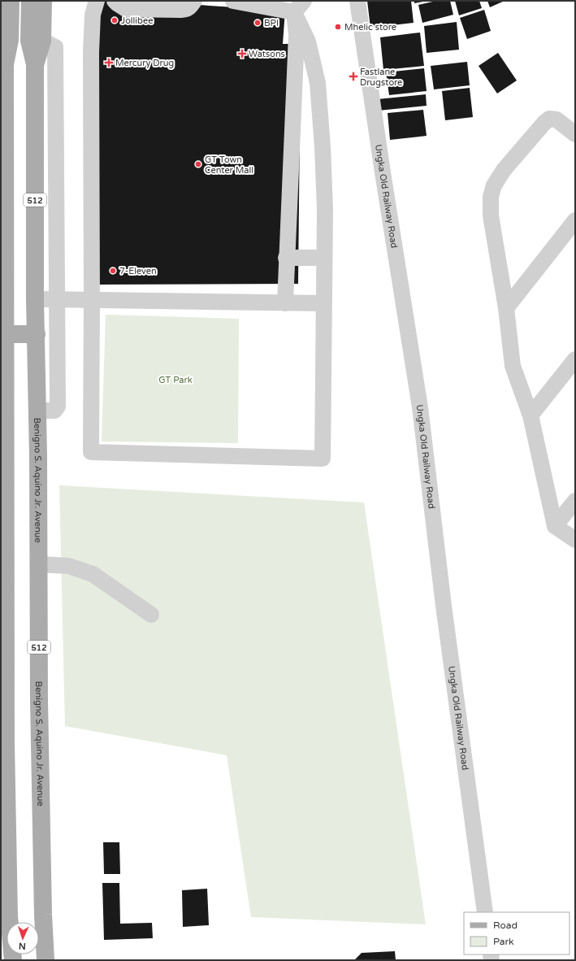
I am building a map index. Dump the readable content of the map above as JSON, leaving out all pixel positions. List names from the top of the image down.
{
  "streets": {
    "main road": ["512", "Benigno S. Aquino Jr. Avenue"],
    "street": ["Ungka Old Railway Road"]
  },
  "crossings": [
    ["512", "Benigno S. Aquino Jr. Avenue"]
  ],
  "parks": ["GT Park"],
  "places": {
    "other": [
      "Jollibee",
      "BPI",
      "Mhelic store",
      "GT Town Center Mall",
      "7-Eleven"
    ],
    "health": ["Watsons", "Mercury Drug", "Fastlane Drugstore"]
  },
  "legend": ["Road", "Park"],
  "north": "bottom"
}
